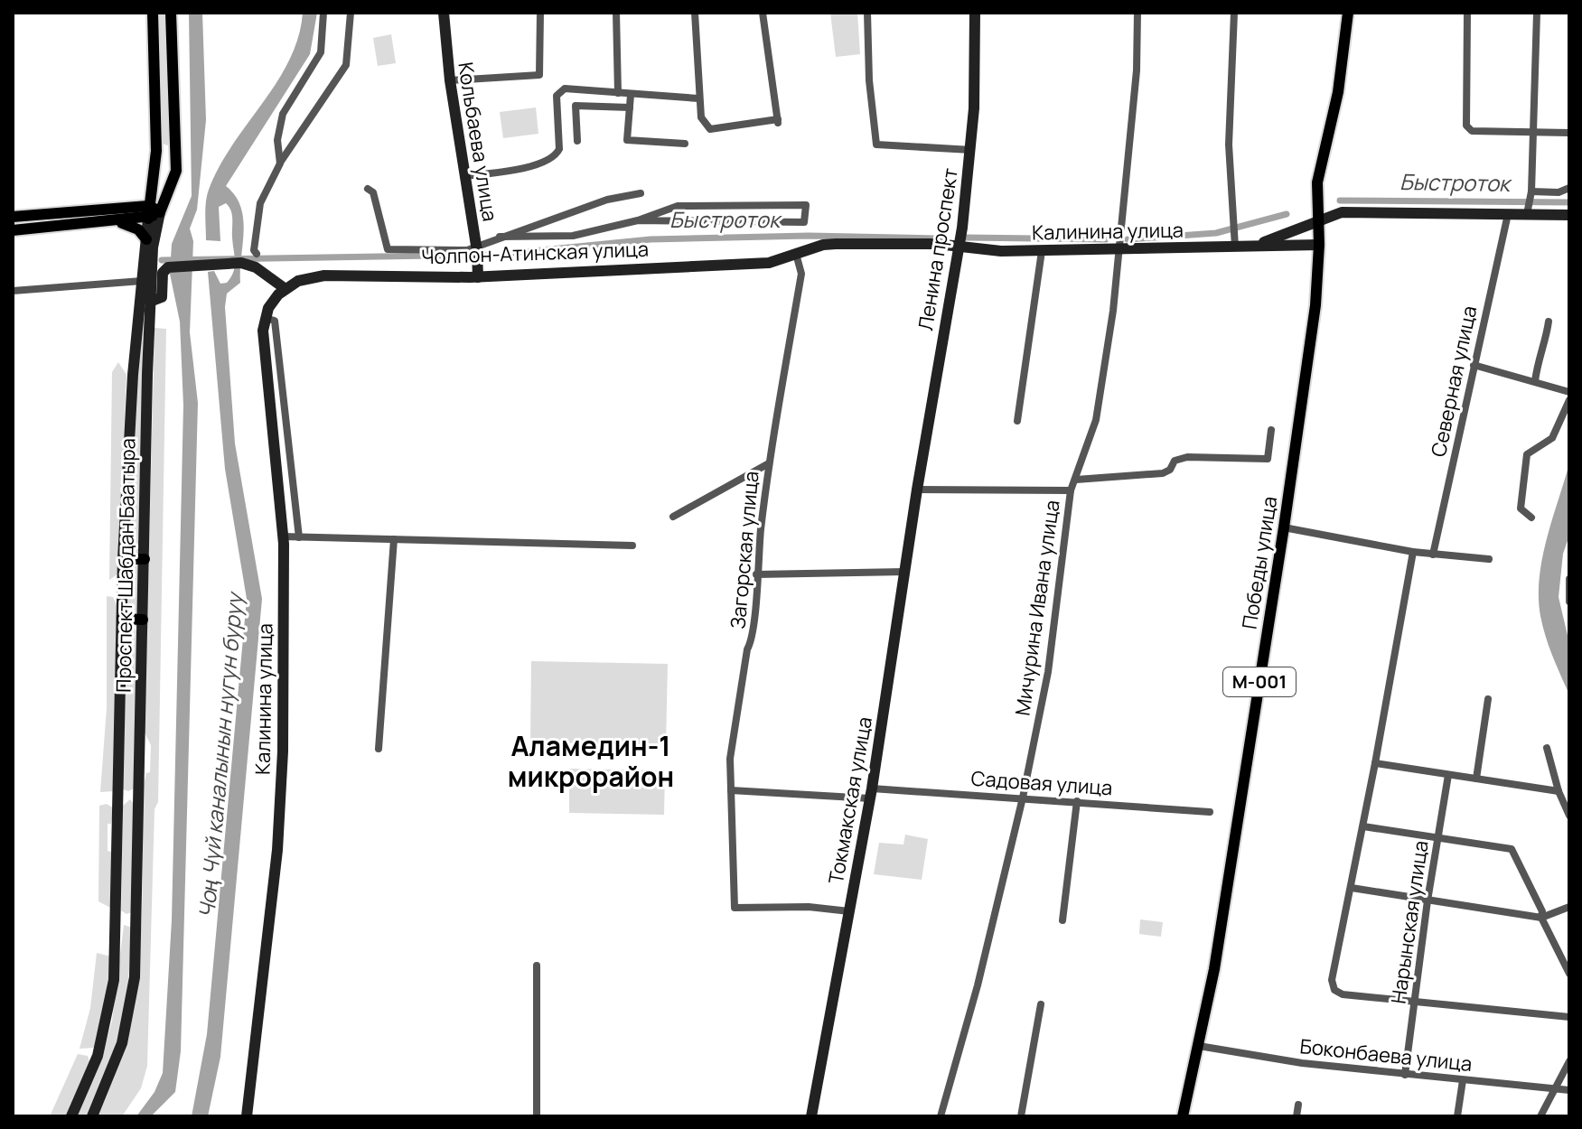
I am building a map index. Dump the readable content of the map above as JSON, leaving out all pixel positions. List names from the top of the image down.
{
  "streets": {
    "main road": [
      "Кольбаева улица",
      "Калинина улица",
      "Ленина проспект",
      "Чолпон-Атинская улица",
      "Победы улица",
      "Проспект Шабдан Баатыра",
      "М-001",
      "Токмакская улица"
    ],
    "street": [
      "Северная улица",
      "Загорская улица",
      "Мичурина Ивана улица",
      "Садовая улица",
      "Нарынская улица",
      "Боконбаева улица"
    ]
  },
  "crossings": [
    ["Кольбаева улица", "Чолпон-Атинская улица"],
    ["Калинина улица", "Ленина проспект"],
    ["Калинина улица", "Чолпон-Атинская улица"],
    ["Калинина улица", "Северная улица"],
    ["Калинина улица", "Победы улица"],
    ["Калинина улица", "Мичурина Ивана улица"],
    ["Ленина проспект", "Чолпон-Атинская улица"],
    ["Ленина проспект", "Токмакская улица"],
    ["Чолпон-Атинская улица", "Загорская улица"],
    ["Загорская улица", "Садовая улица"],
    ["Загорская улица", "Токмакская улица"],
    ["Победы улица", "Боконбаева улица"],
    ["Мичурина Ивана улица", "Садовая улица"],
    ["Садовая улица", "Токмакская улица"],
    ["Нарынская улица", "Боконбаева улица"]
  ],
  "districts": ["Аламедин-1 микрорайон"],
  "water": ["Быстроток", "Чоң Чүй каналынын нугун буруу"]
}
